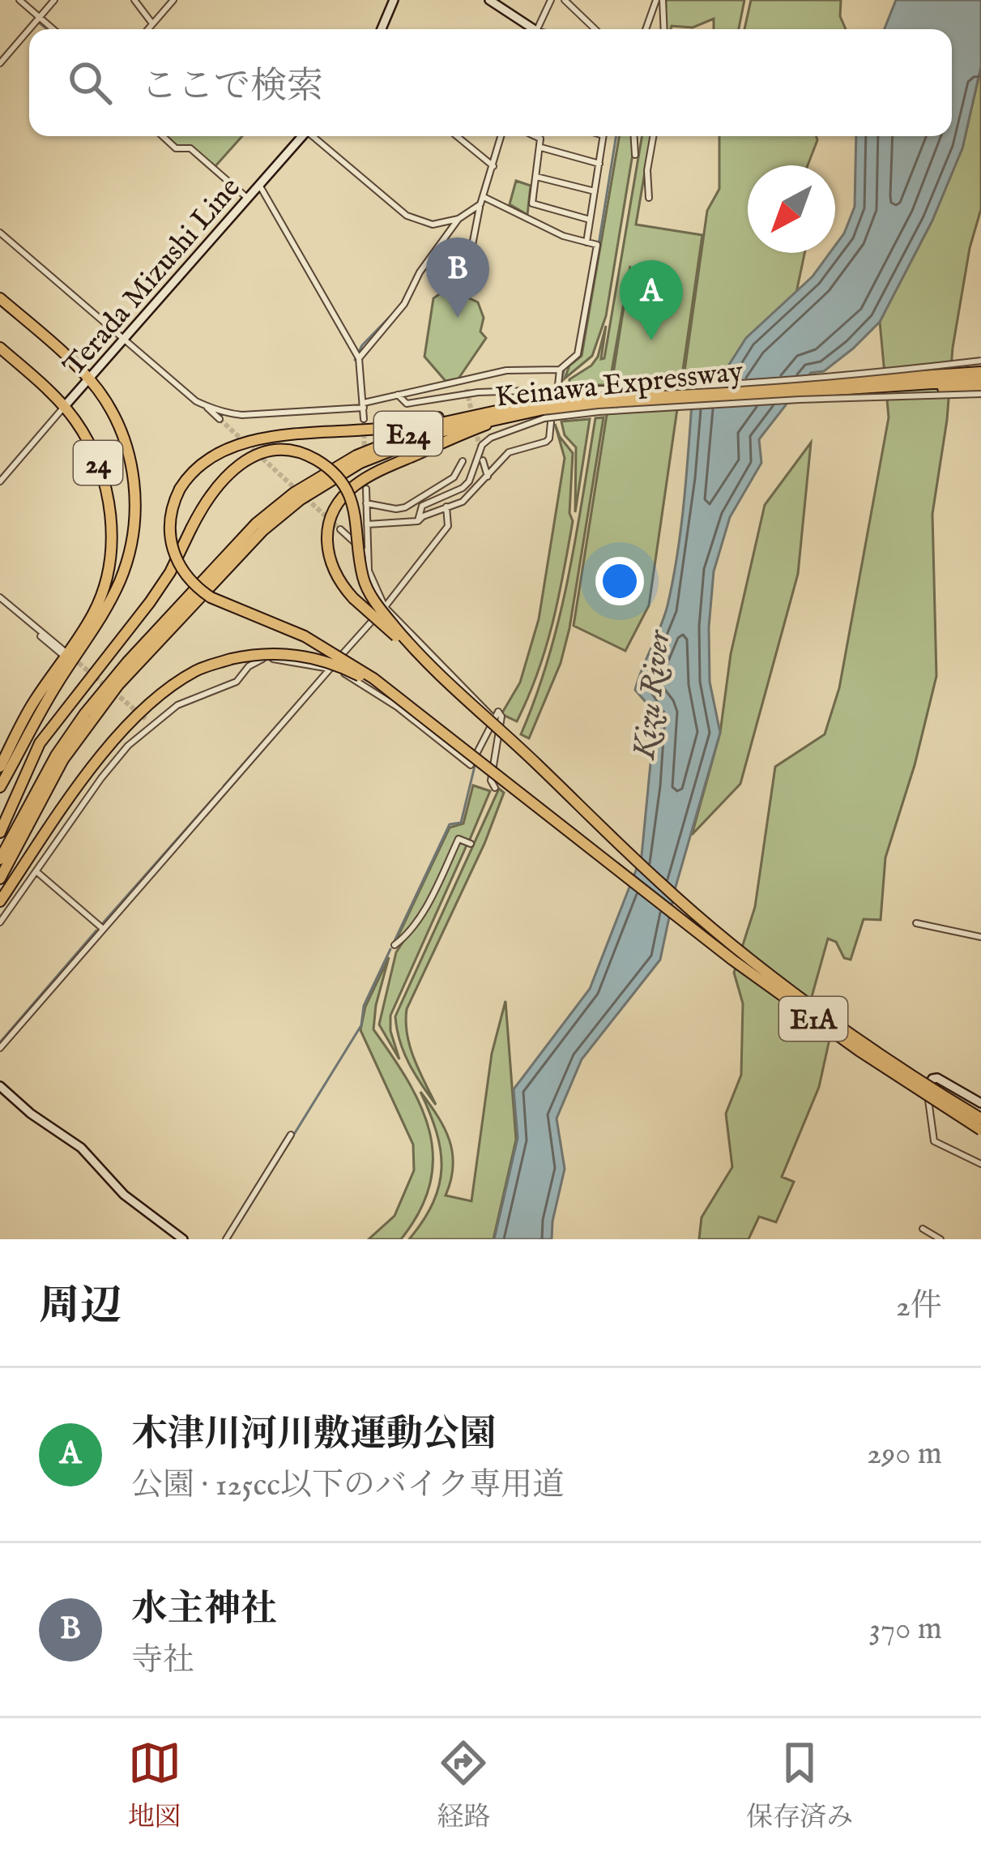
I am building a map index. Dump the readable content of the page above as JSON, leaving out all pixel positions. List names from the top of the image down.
{
  "streets": {
    "highway": [
      "Keinawa Expressway",
      "E24",
      "24",
      "E1A"
    ],
    "main road": ["Terada Mizushi Line"]
  },
  "crossings": [
    ["Terada Mizushi Line", "24"]
  ],
  "water": ["Kizu River"],
  "north": "bottom left",
  "page": {
    "search": "ここで検索",
    "pins": ["B", "A"],
    "heading": ["周辺", "2件"],
    "list": [
      {
        "mark": "A",
        "name": "木津川河川敷運動公園",
        "note": "公園 · 125cc以下のバイク専用道",
        "value": "290 m"
      },
      {
        "mark": "B",
        "name": "水主神社",
        "note": "寺社",
        "value": "370 m"
      }
    ],
    "nav": ["地図", "経路", "保存済み"]
  }
}
